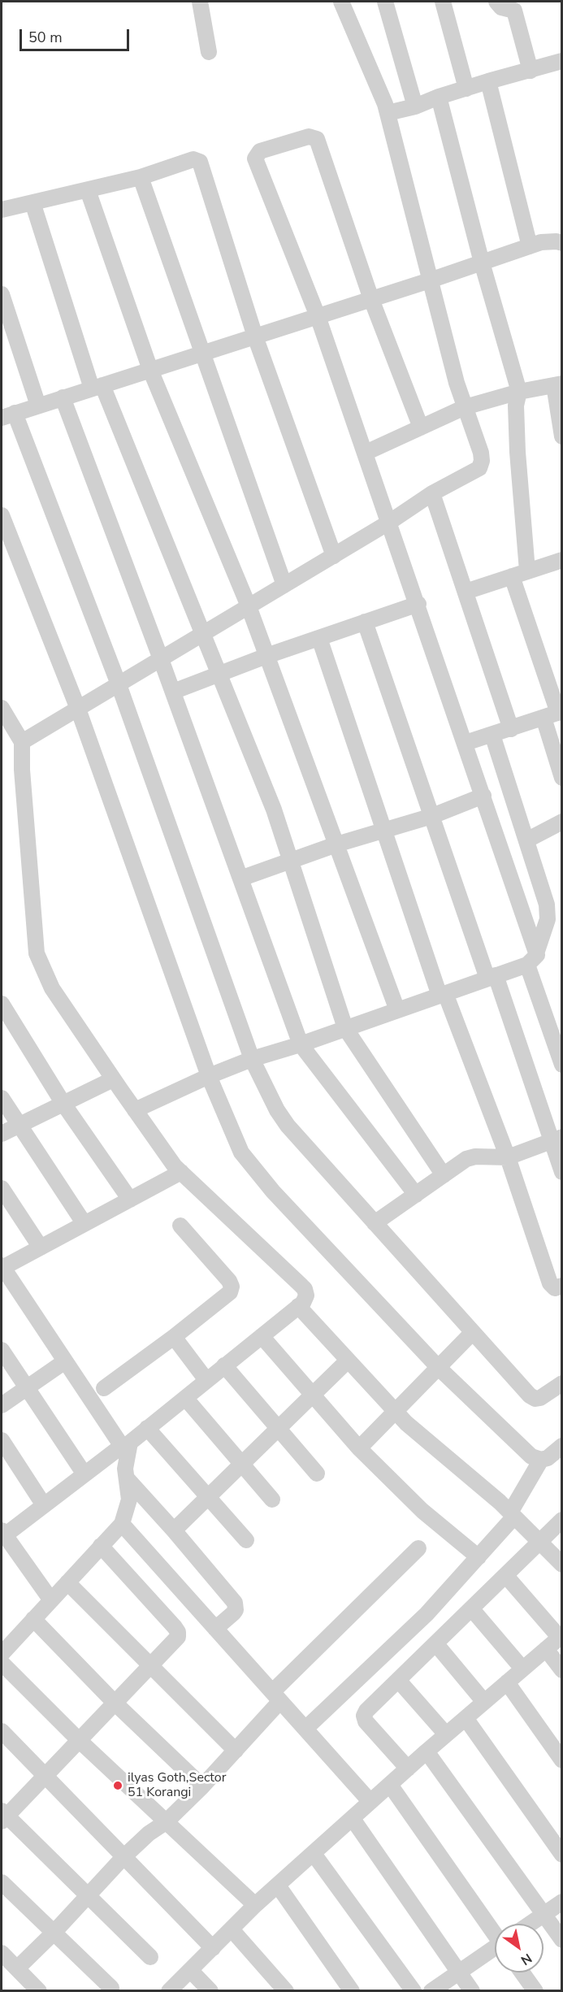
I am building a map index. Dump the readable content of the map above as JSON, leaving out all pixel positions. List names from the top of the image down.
{
  "places": ["ilyas Goth,Sector 51 Korangi"],
  "scale_bar": "50 m",
  "north": "bottom right"
}
